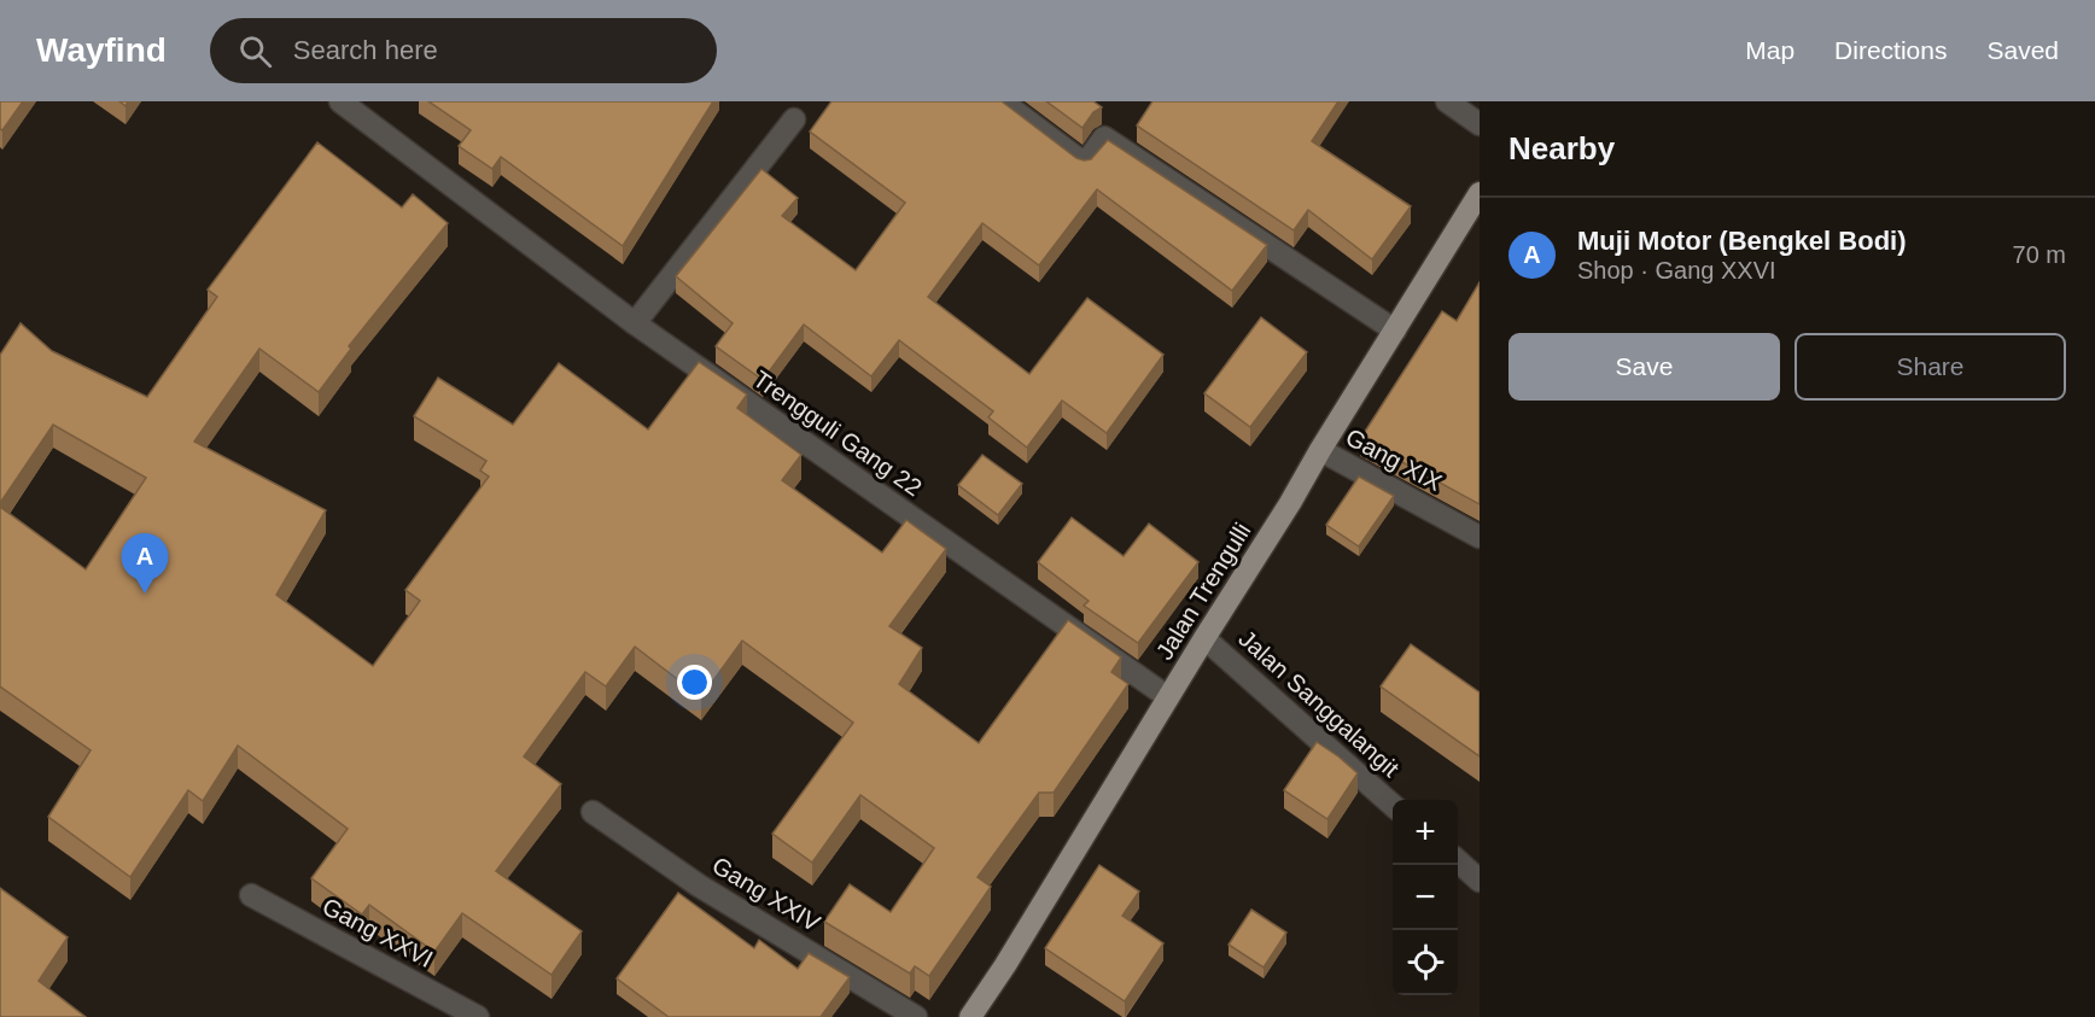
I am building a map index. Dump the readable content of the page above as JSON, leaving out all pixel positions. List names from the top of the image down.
{
  "streets": {
    "main road": ["Jalan Trengulli"],
    "street": [
      "Trengguli Gang 22",
      "Gang XIX",
      "Jalan Sanggalangit",
      "Gang XXIV",
      "Gang XXVI"
    ]
  },
  "crossings": [
    ["Trengguli Gang 22", "Jalan Trengulli"],
    ["Gang XIX", "Jalan Trengulli"],
    ["Jalan Trengulli", "Jalan Sanggalangit"]
  ],
  "page": {
    "header": "Wayfind",
    "search": "Search here",
    "nav": ["Map", "Directions", "Saved"],
    "heading": "Nearby",
    "list": [
      {
        "mark": "A",
        "name": "Muji Motor (Bengkel Bodi)",
        "note": "Shop · Gang XXVI",
        "value": "70 m"
      }
    ],
    "buttons": ["Save", "Share"],
    "pins": "A",
    "map_buttons": ["+", "−"]
  }
}
